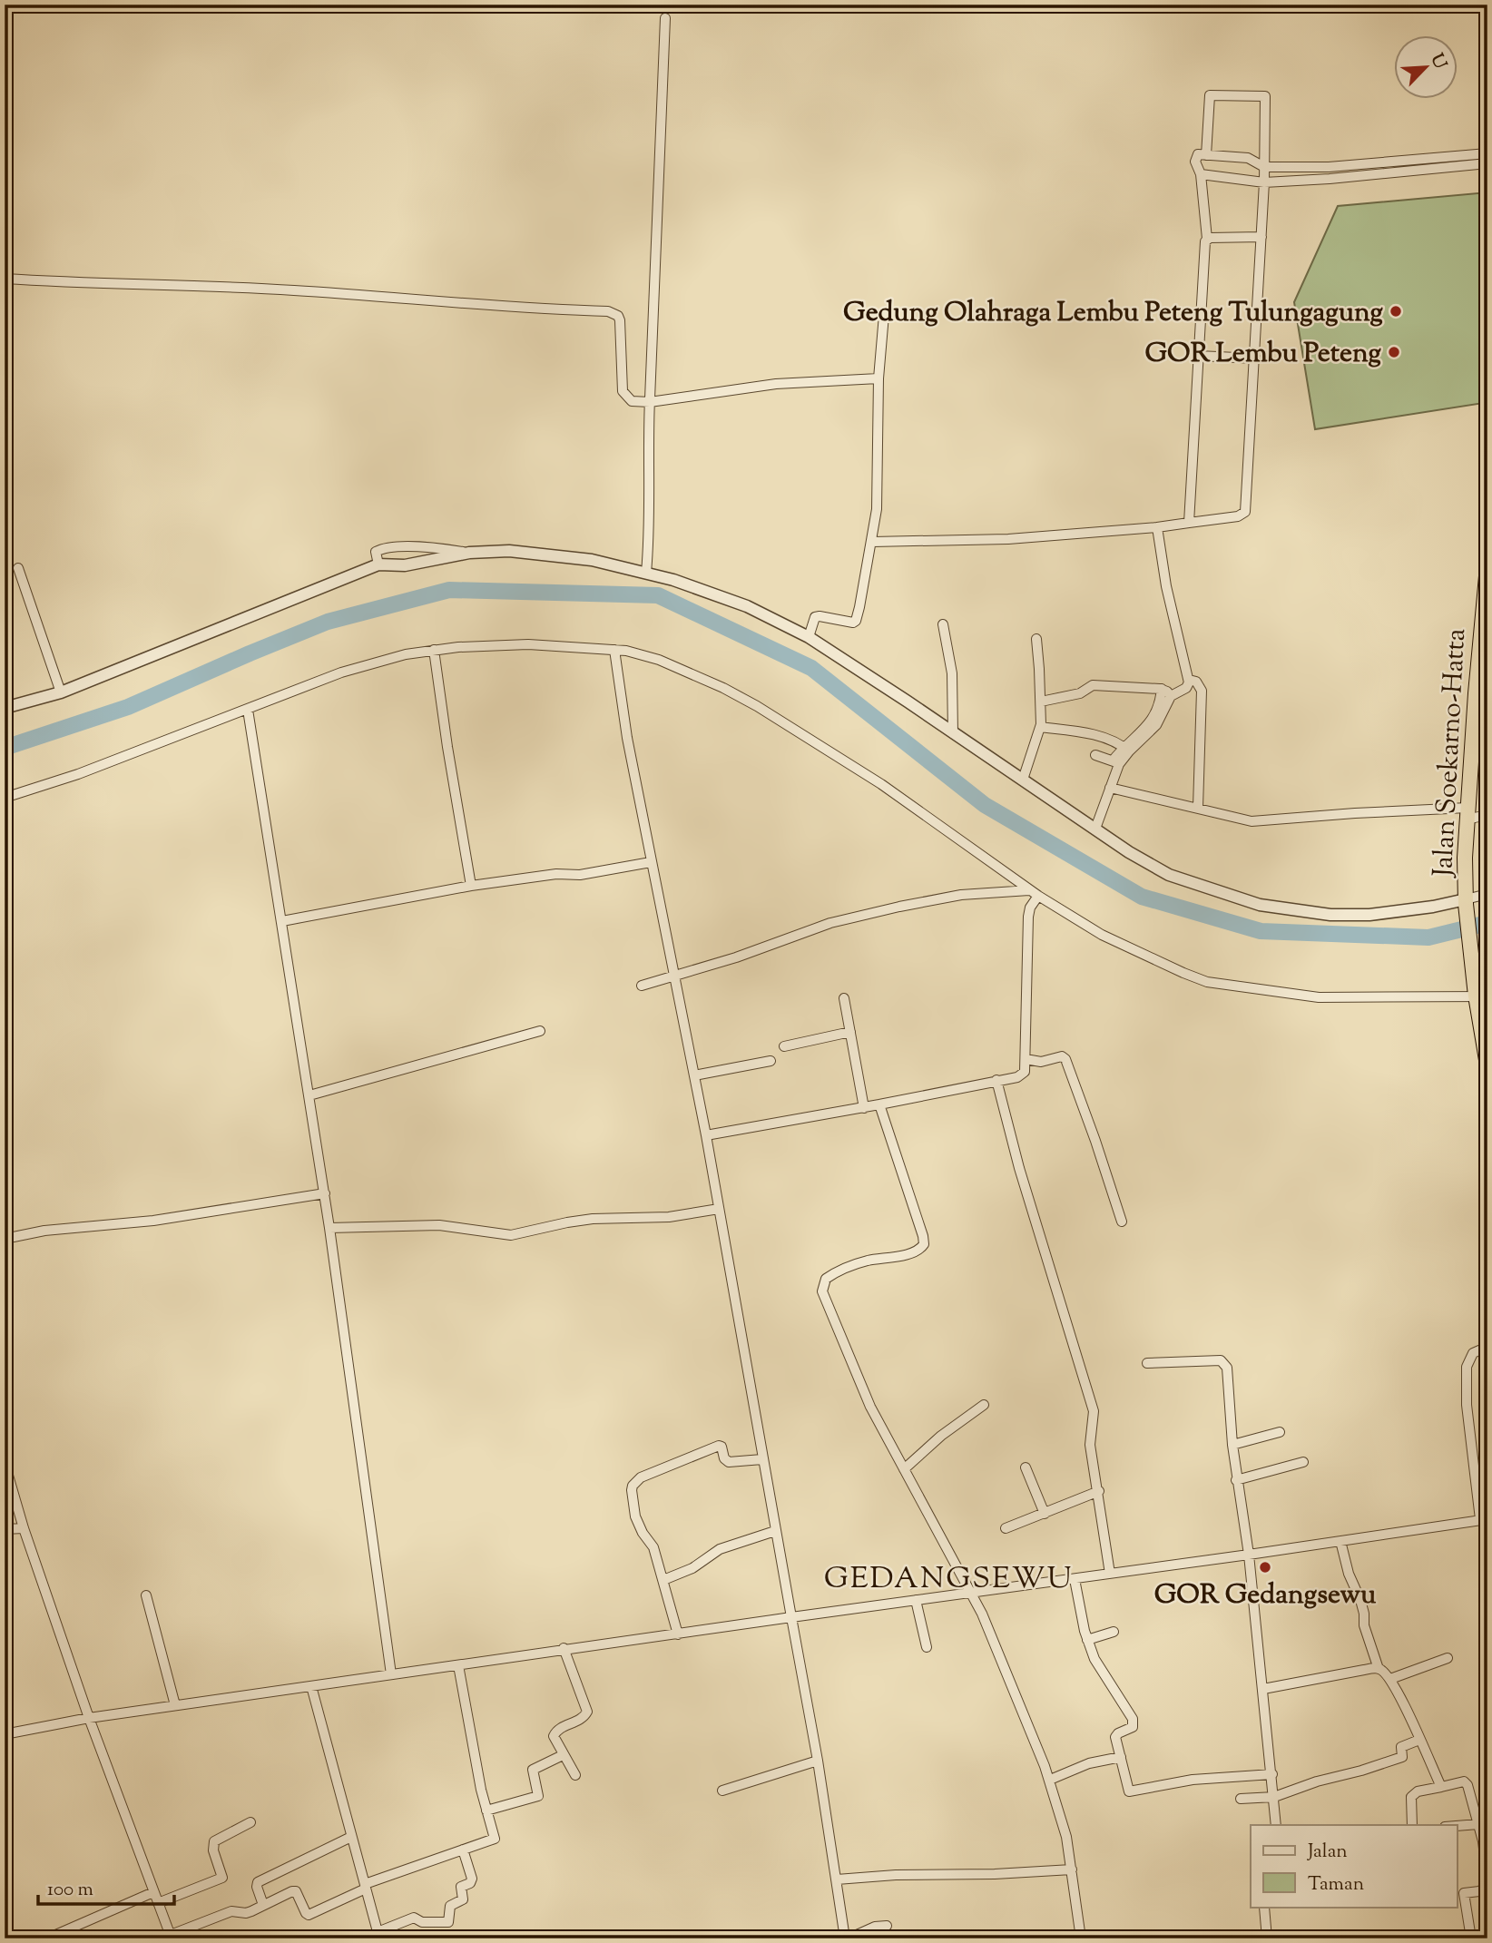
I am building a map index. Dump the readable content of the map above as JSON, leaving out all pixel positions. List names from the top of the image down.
{
  "streets": {
    "highway": ["Jalan Soekarno-Hatta"]
  },
  "districts": ["GEDANGSEWU"],
  "places": ["Gedung Olahraga Lembu Peteng Tulungagung", "GOR Lembu Peteng", "GOR Gedangsewu"],
  "legend": ["Jalan", "Taman"],
  "scale_bar": "100 m",
  "north": "top right"
}
